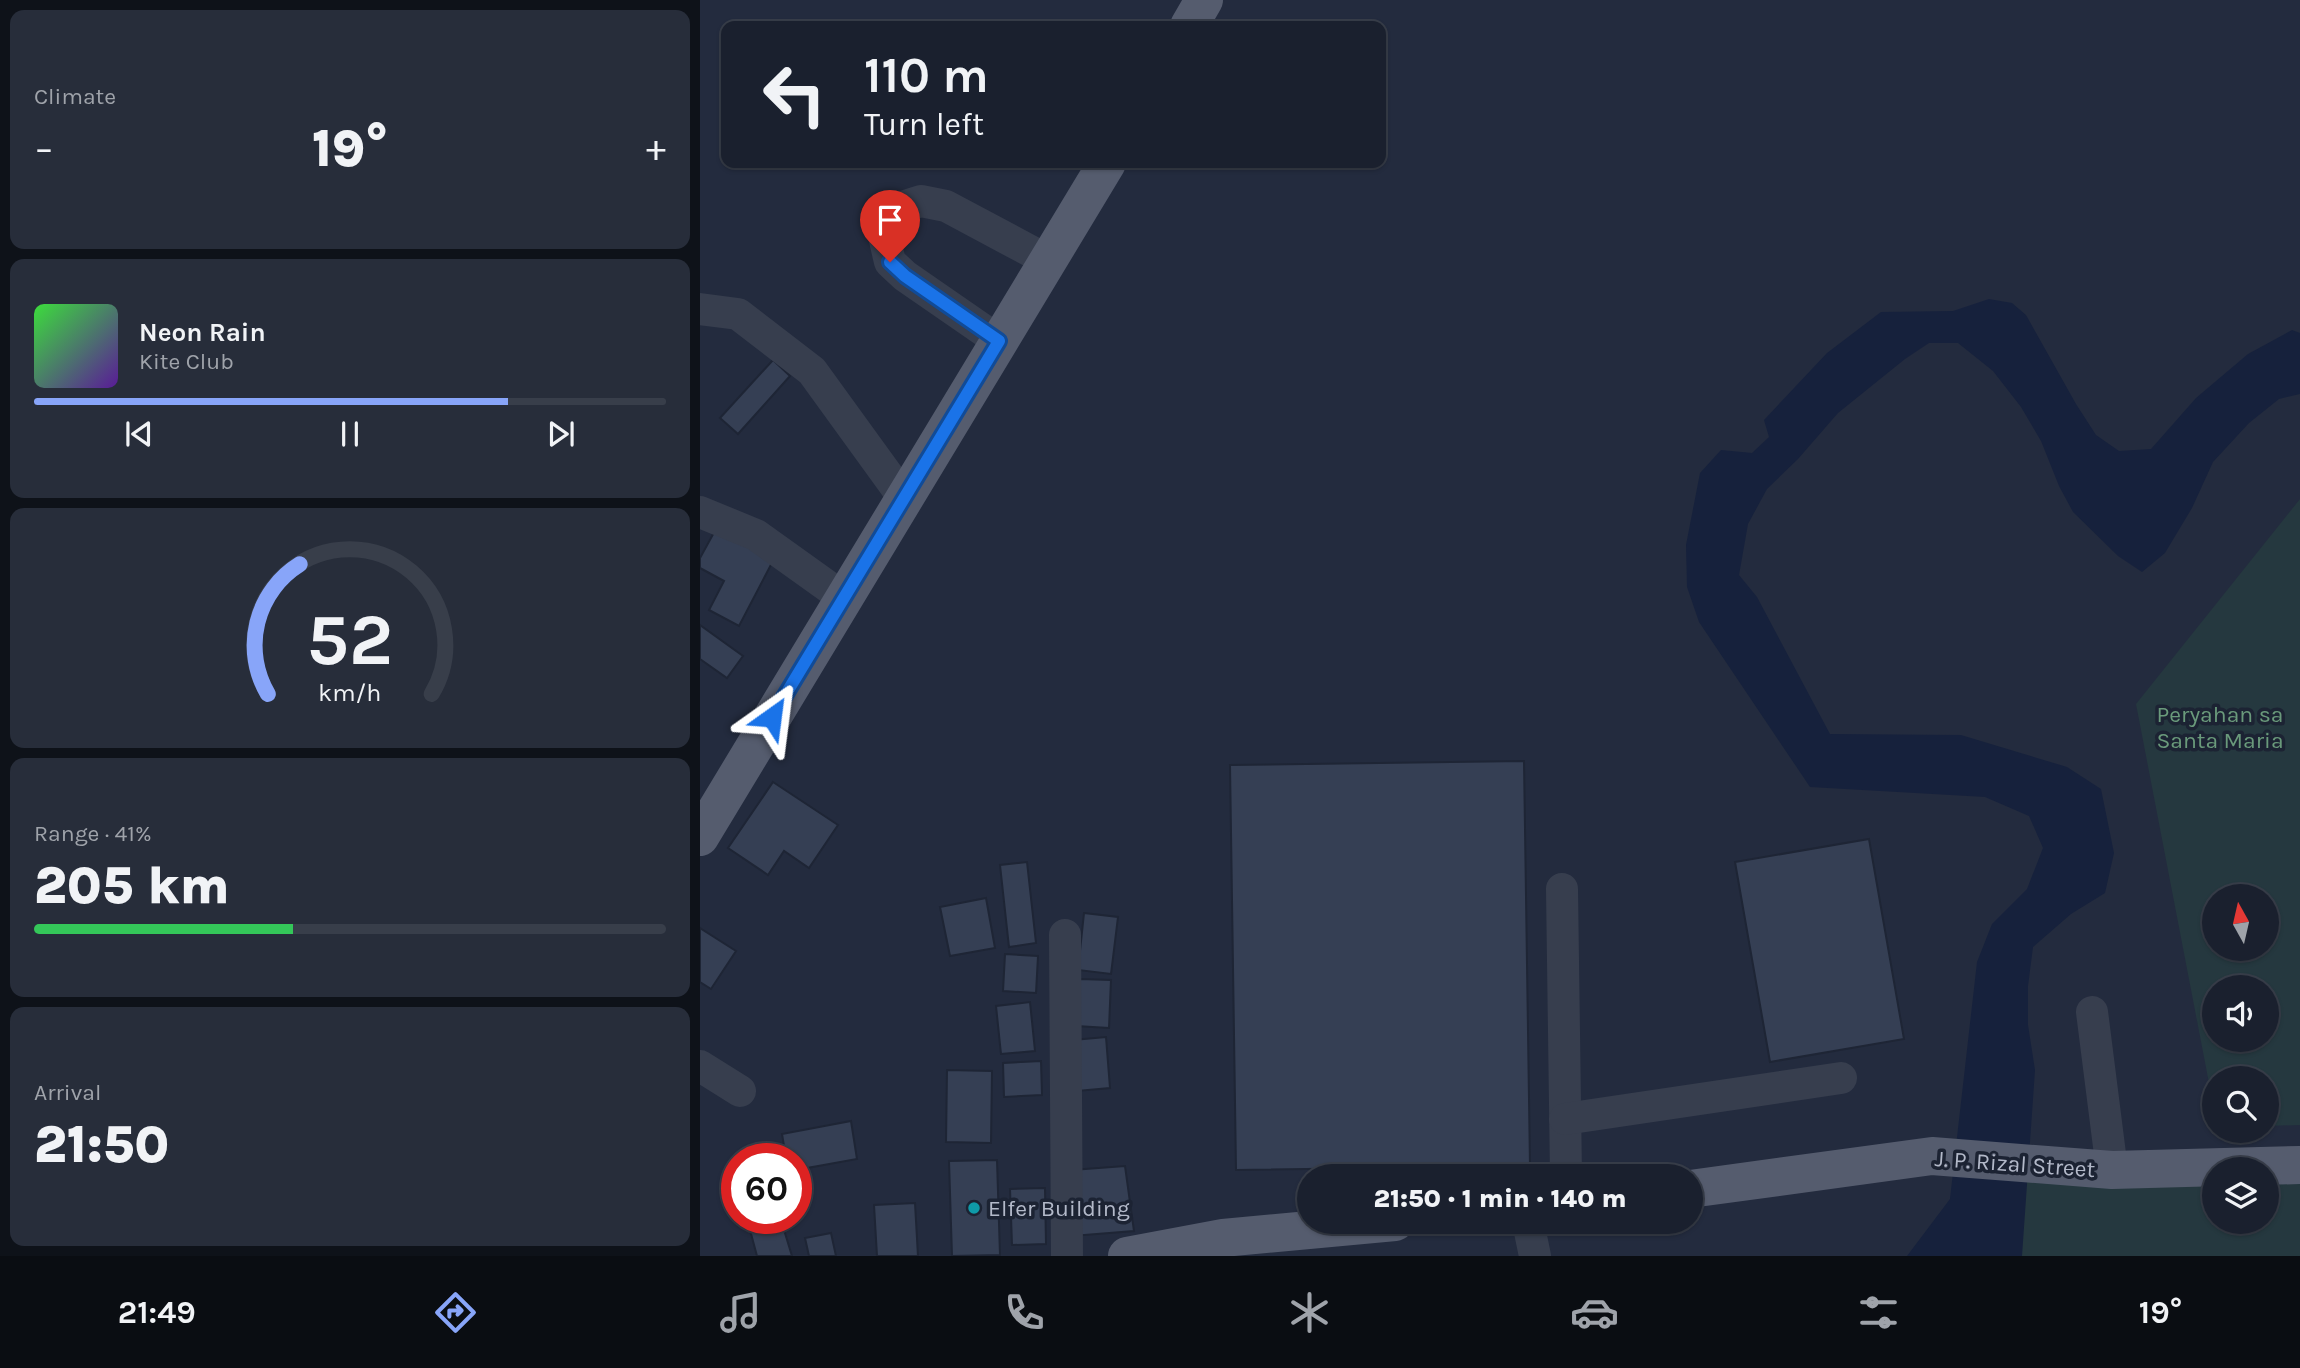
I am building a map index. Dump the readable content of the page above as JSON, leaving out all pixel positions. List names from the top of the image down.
{
  "streets": {
    "main road": ["J. P. Rizal Street"]
  },
  "parks": ["Peryahan sa Santa Maria"],
  "places": ["Elfer Building"],
  "north": "top",
  "page": {
    "tile": [
      "Climate",
      ["Range · 41%", "205 km"],
      ["Arrival", "21:50"]
    ],
    "turn": ["110 m", "Turn left"],
    "heat": ["−", "19°", "+"],
    "song": ["Neon Rain", "Kite Club"],
    "limit": "60",
    "trip": "21:50 · 1 min · 140 m",
    "tabs": ["21:49", "19°"],
    "gauge": ["52", "km/h"]
  }
}
